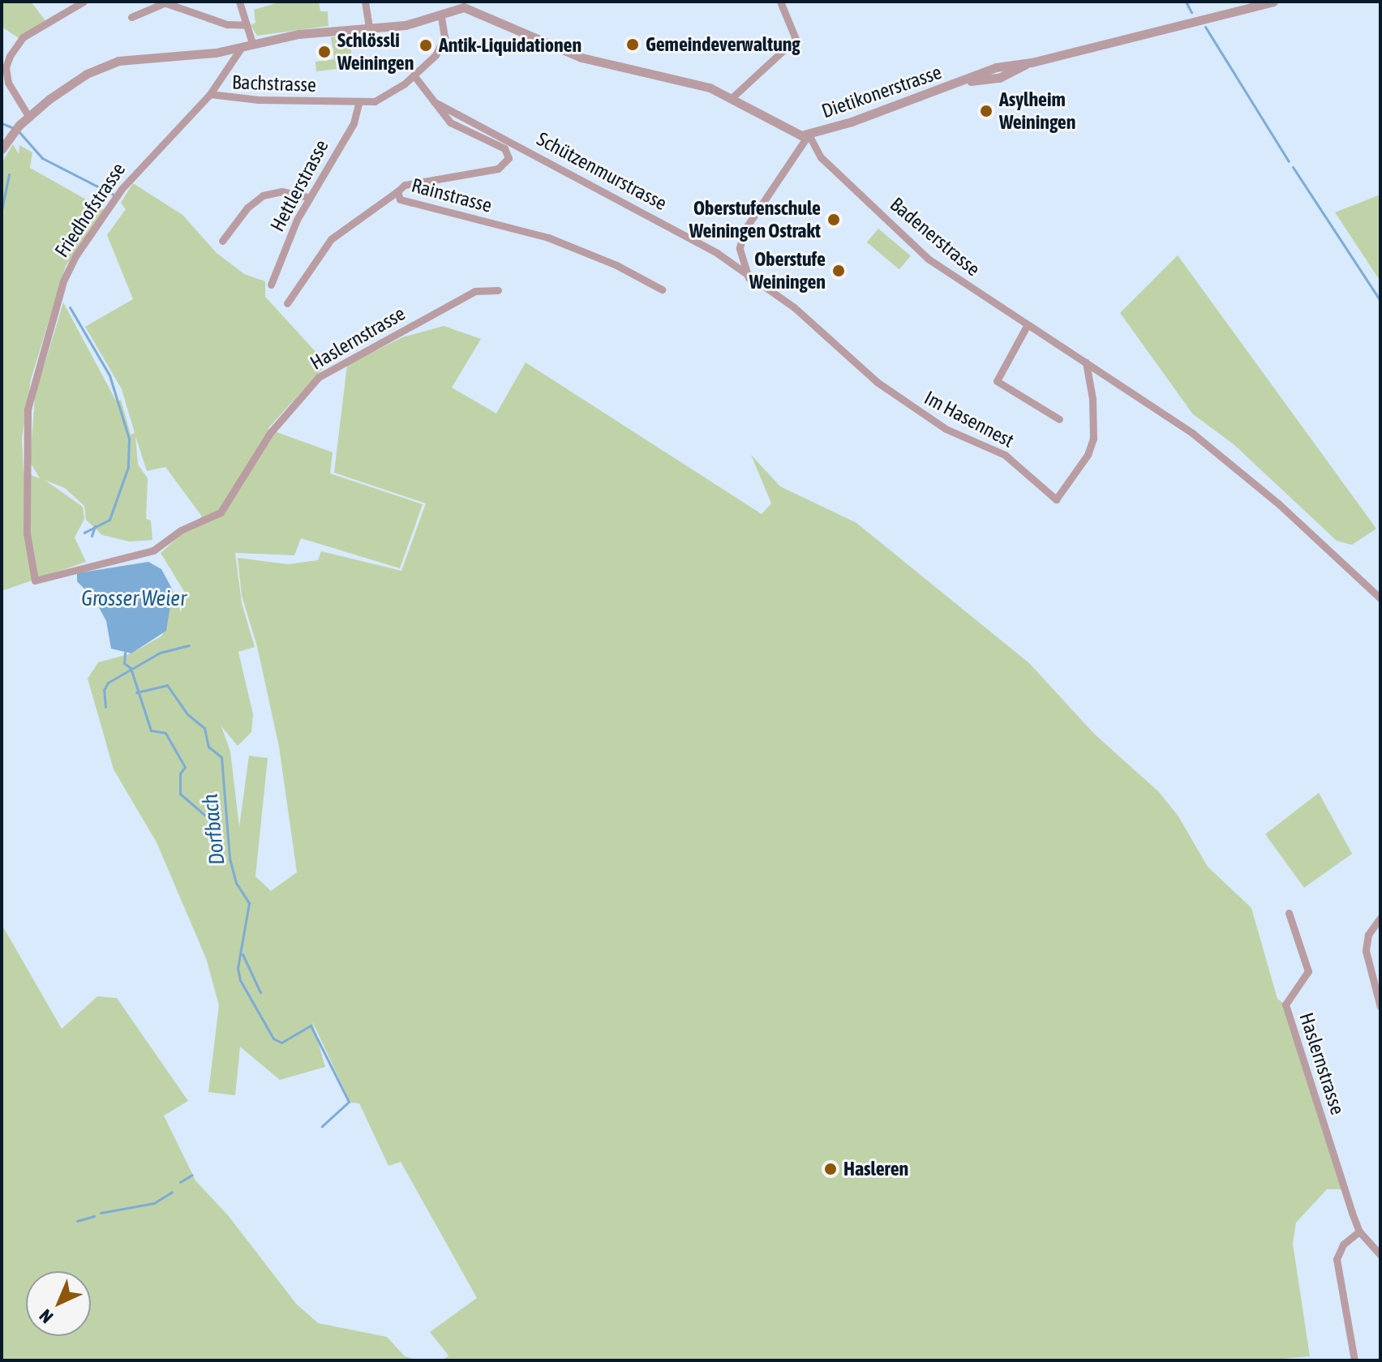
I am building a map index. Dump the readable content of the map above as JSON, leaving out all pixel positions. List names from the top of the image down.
{
  "streets": {
    "street": [
      "Bachstrasse",
      "Dietikonerstrasse",
      "Schützenmurstrasse",
      "Hettlerstrasse",
      "Rainstrasse",
      "Friedhofstrasse",
      "Badenerstrasse",
      "Haslernstrasse",
      "Im Hasennest"
    ]
  },
  "crossings": [
    ["Bachstrasse", "Hettlerstrasse"],
    ["Bachstrasse", "Rainstrasse"],
    ["Bachstrasse", "Friedhofstrasse"],
    ["Dietikonerstrasse", "Badenerstrasse"],
    ["Schützenmurstrasse", "Rainstrasse"],
    ["Schützenmurstrasse", "Im Hasennest"],
    ["Friedhofstrasse", "Haslernstrasse"],
    ["Badenerstrasse", "Im Hasennest"]
  ],
  "water": ["Grosser Weier", "Dorfbach"],
  "places": [
    "Gemeindeverwaltung",
    "Antik-Liquidationen",
    "Schlössli Weiningen",
    "Asylheim Weiningen",
    "Oberstufenschule Weiningen Ostrakt",
    "Oberstufe Weiningen",
    "Hasleren"
  ],
  "north": "bottom left"
}
